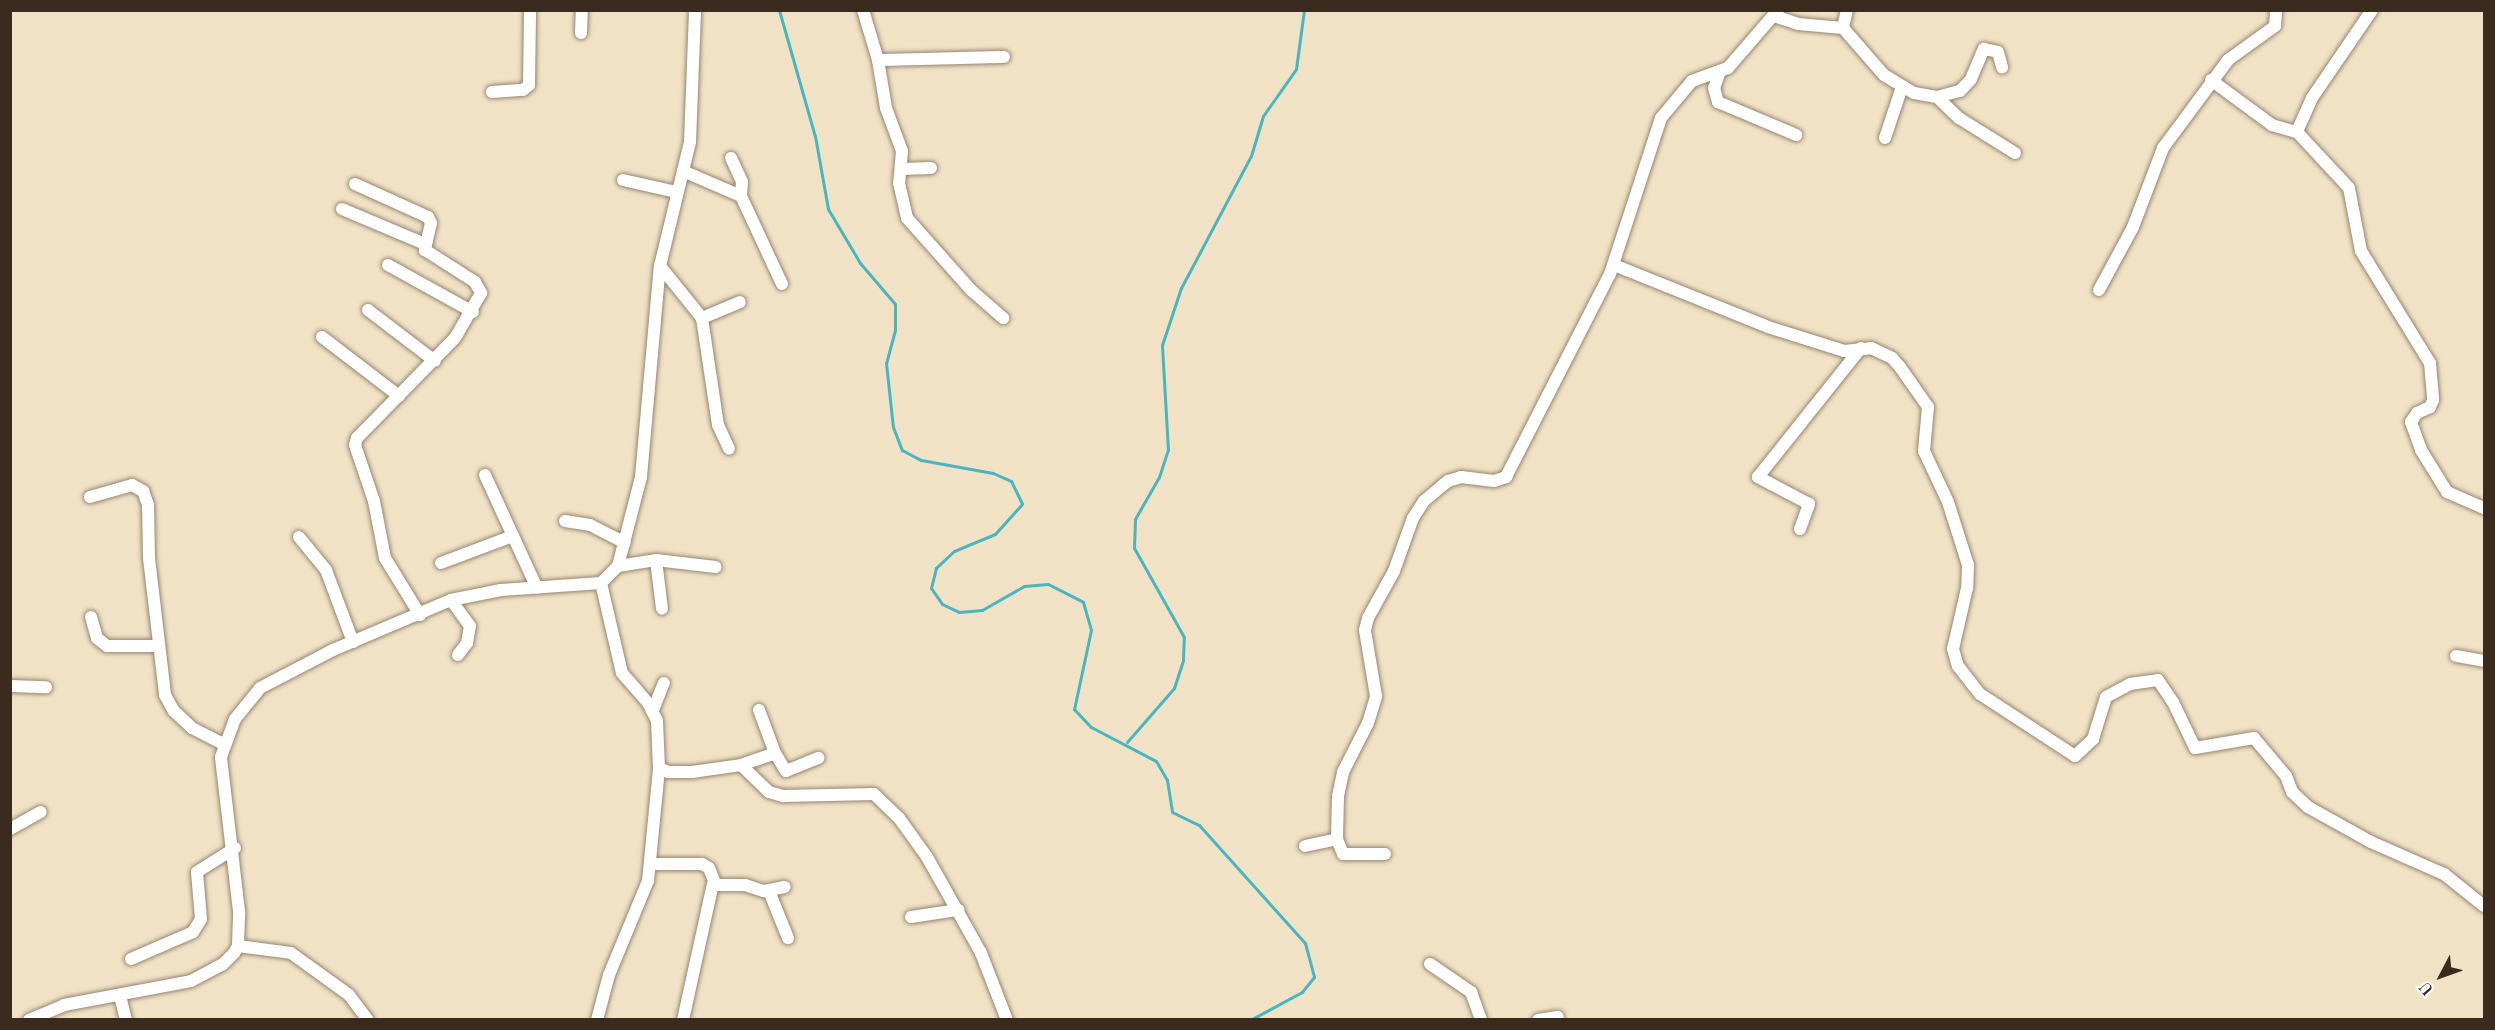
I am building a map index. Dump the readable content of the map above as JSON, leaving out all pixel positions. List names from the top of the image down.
{
  "north": "bottom left"
}
